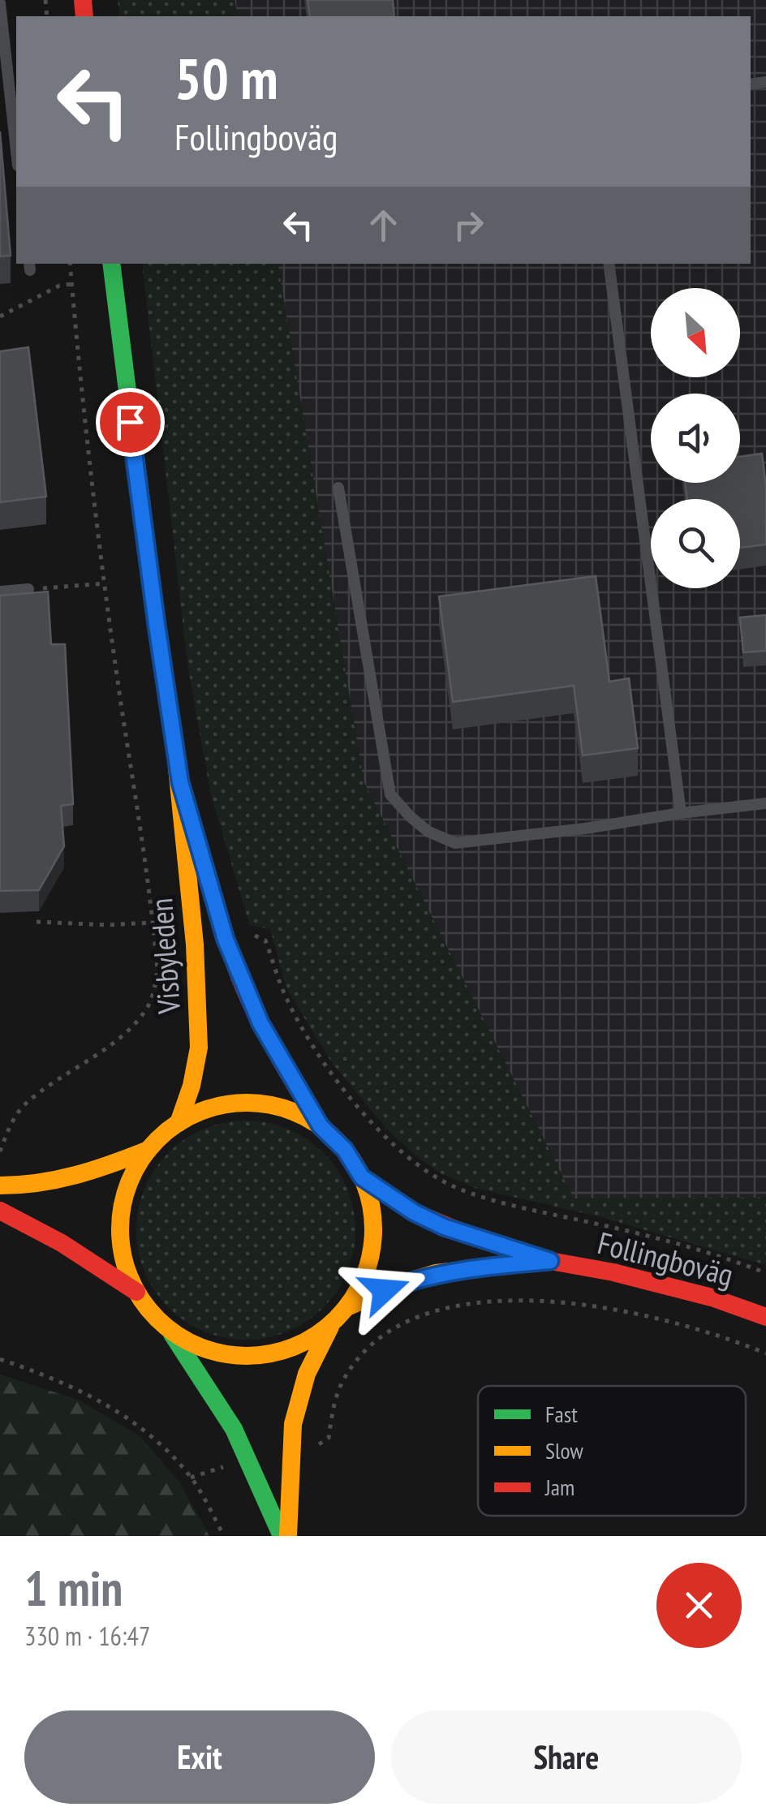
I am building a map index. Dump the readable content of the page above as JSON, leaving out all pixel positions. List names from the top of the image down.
{
  "streets": {
    "main road": ["Visbyleden", "Follingboväg"]
  },
  "crossings": [
    ["Visbyleden", "Follingboväg"]
  ],
  "legend": ["Fast", "Slow", "Jam"],
  "north": "bottom right",
  "page": {
    "turn": ["50 m", "Follingboväg"],
    "heading": ["1 min", "330 m · 16:47"],
    "buttons": ["Exit", "Share"]
  }
}
